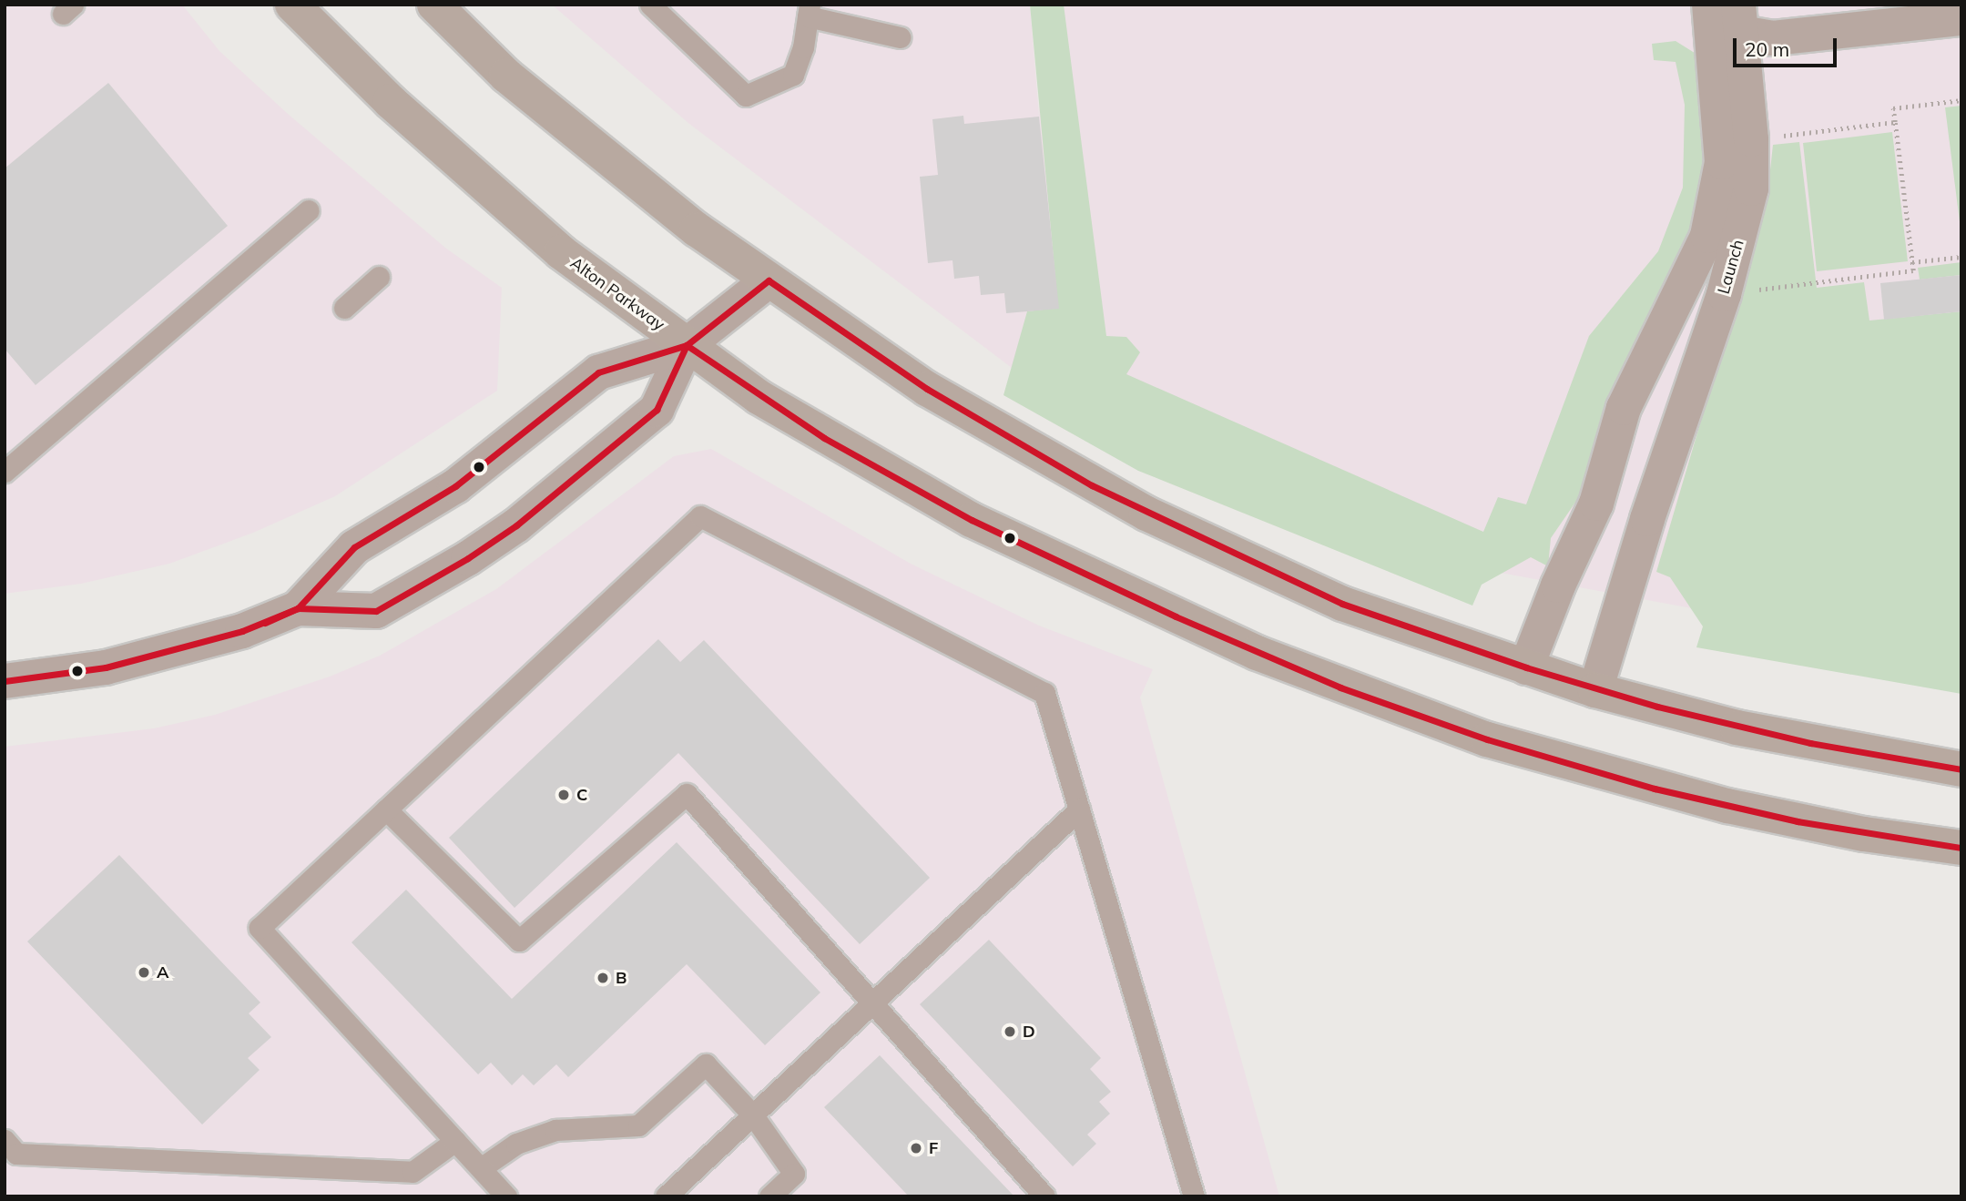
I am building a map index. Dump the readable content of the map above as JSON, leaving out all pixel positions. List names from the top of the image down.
{
  "streets": {
    "main road": ["Alton Parkway"],
    "street": ["Launch"]
  },
  "places": [
    "C",
    "A",
    "B",
    "D",
    "F"
  ],
  "scale_bar": "20 m"
}
